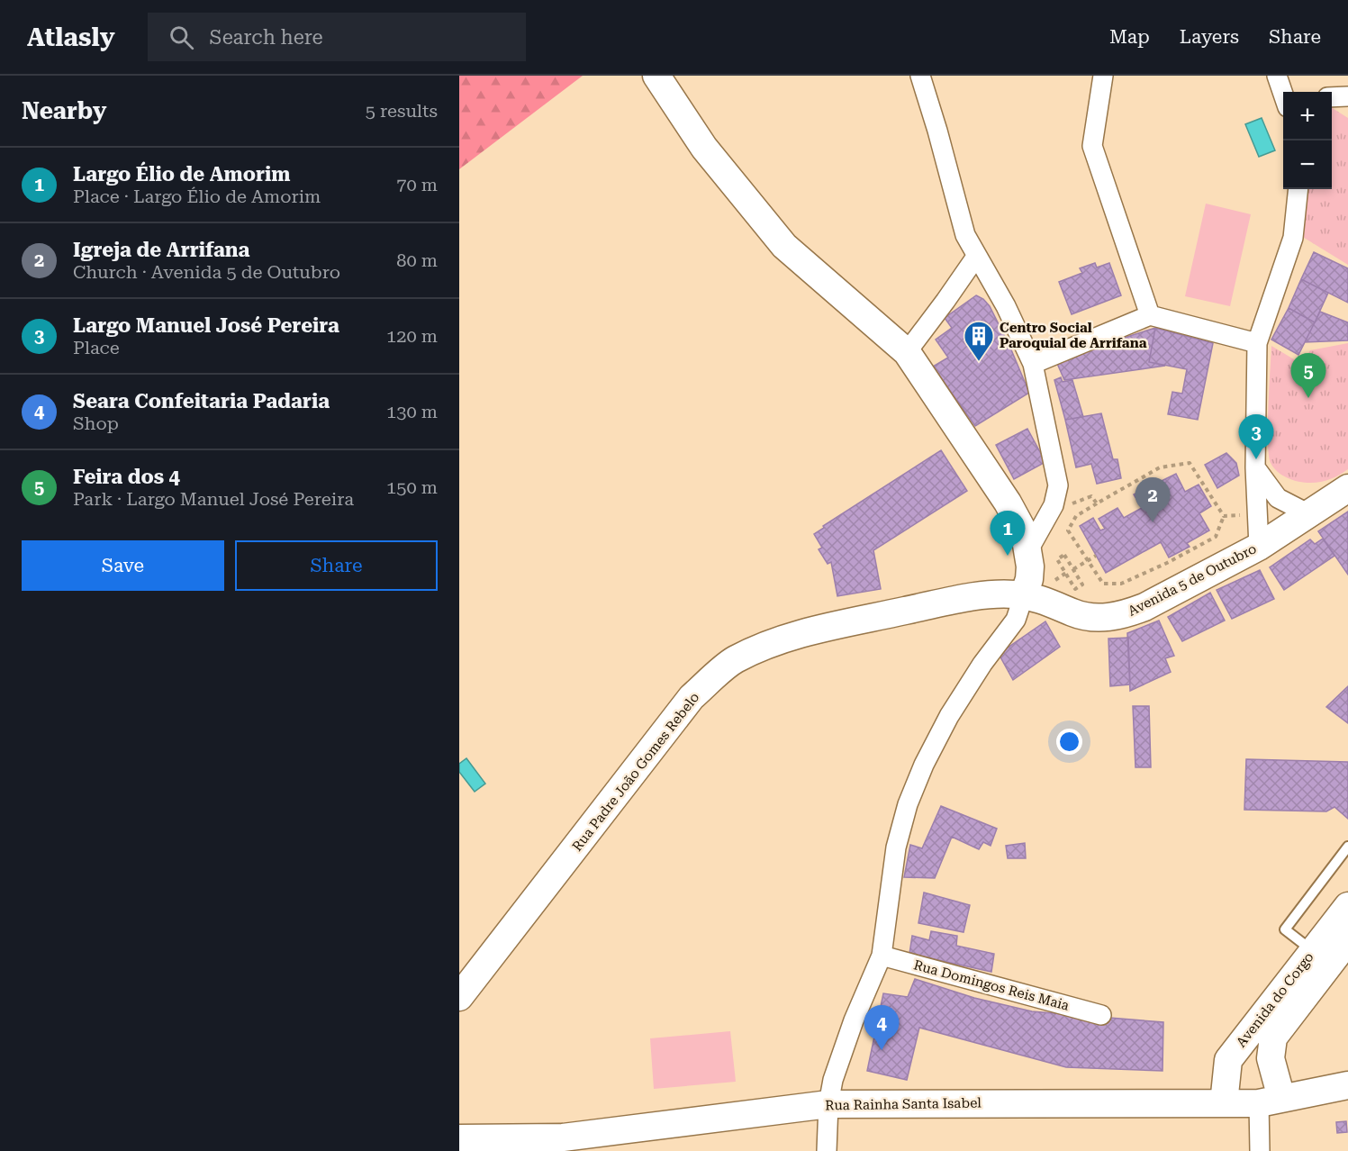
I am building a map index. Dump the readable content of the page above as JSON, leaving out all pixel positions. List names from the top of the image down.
{
  "streets": {
    "street": [
      "Avenida 5 de Outubro",
      "Rua Padre João Gomes Rebelo",
      "Rua Domingos Reis Maia",
      "Avenida do Corgo",
      "Rua Rainha Santa Isabel"
    ]
  },
  "crossings": [
    ["Avenida 5 de Outubro", "Rua Padre João Gomes Rebelo"],
    ["Avenida do Corgo", "Rua Rainha Santa Isabel"]
  ],
  "places": {
    "building": ["Centro Social Paroquial de Arrifana"]
  },
  "page": {
    "header": "Atlasly",
    "search": "Search here",
    "nav": ["Map", "Layers", "Share"],
    "heading": ["Nearby", "5 results"],
    "map_buttons": ["+", "−"],
    "list": [
      {
        "mark": "1",
        "name": "Largo Élio de Amorim",
        "note": "Place · Largo Élio de Amorim",
        "value": "70 m"
      },
      {
        "mark": "2",
        "name": "Igreja de Arrifana",
        "note": "Church · Avenida 5 de Outubro",
        "value": "80 m"
      },
      {
        "mark": "3",
        "name": "Largo Manuel José Pereira",
        "note": "Place",
        "value": "120 m"
      },
      {
        "mark": "4",
        "name": "Seara Confeitaria Padaria",
        "note": "Shop",
        "value": "130 m"
      },
      {
        "mark": "5",
        "name": "Feira dos 4",
        "note": "Park · Largo Manuel José Pereira",
        "value": "150 m"
      }
    ],
    "pins": [
      "5",
      "3",
      "2",
      "1",
      "4"
    ],
    "buttons": ["Save", "Share"]
  }
}
